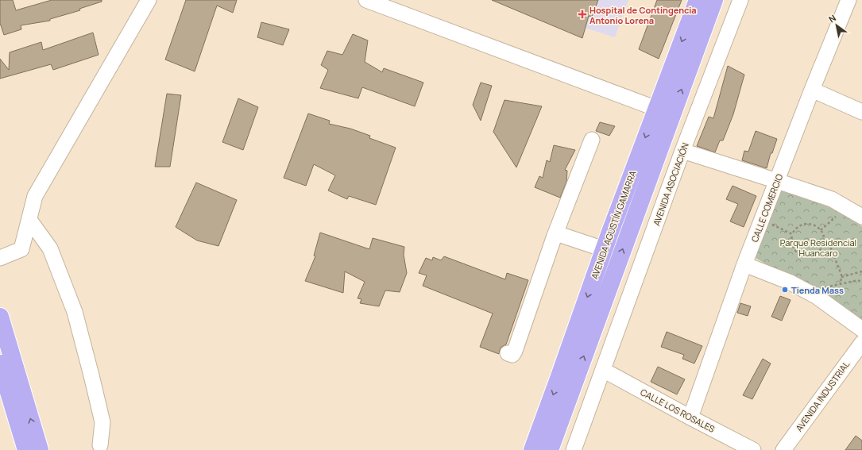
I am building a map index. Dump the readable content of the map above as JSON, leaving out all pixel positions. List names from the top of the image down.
{
  "streets": {
    "highway": ["AVENIDA AGUSTÍN GAMARRA"],
    "street": [
      "AVENIDA ASOCIACIÓN",
      "CALLE COMERCIO",
      "AVENIDA INDUSTRIAL",
      "CALLE LOS ROSALES"
    ]
  },
  "crossings": [
    ["AVENIDA ASOCIACIÓN", "CALLE LOS ROSALES"],
    ["CALLE COMERCIO", "CALLE LOS ROSALES"]
  ],
  "parks": ["Parque Residencial Huancaro"],
  "places": {
    "health": ["Hospital de Contingencia Antonio Lorena"],
    "other": ["Tienda Mass"]
  },
  "north": "top left"
}
